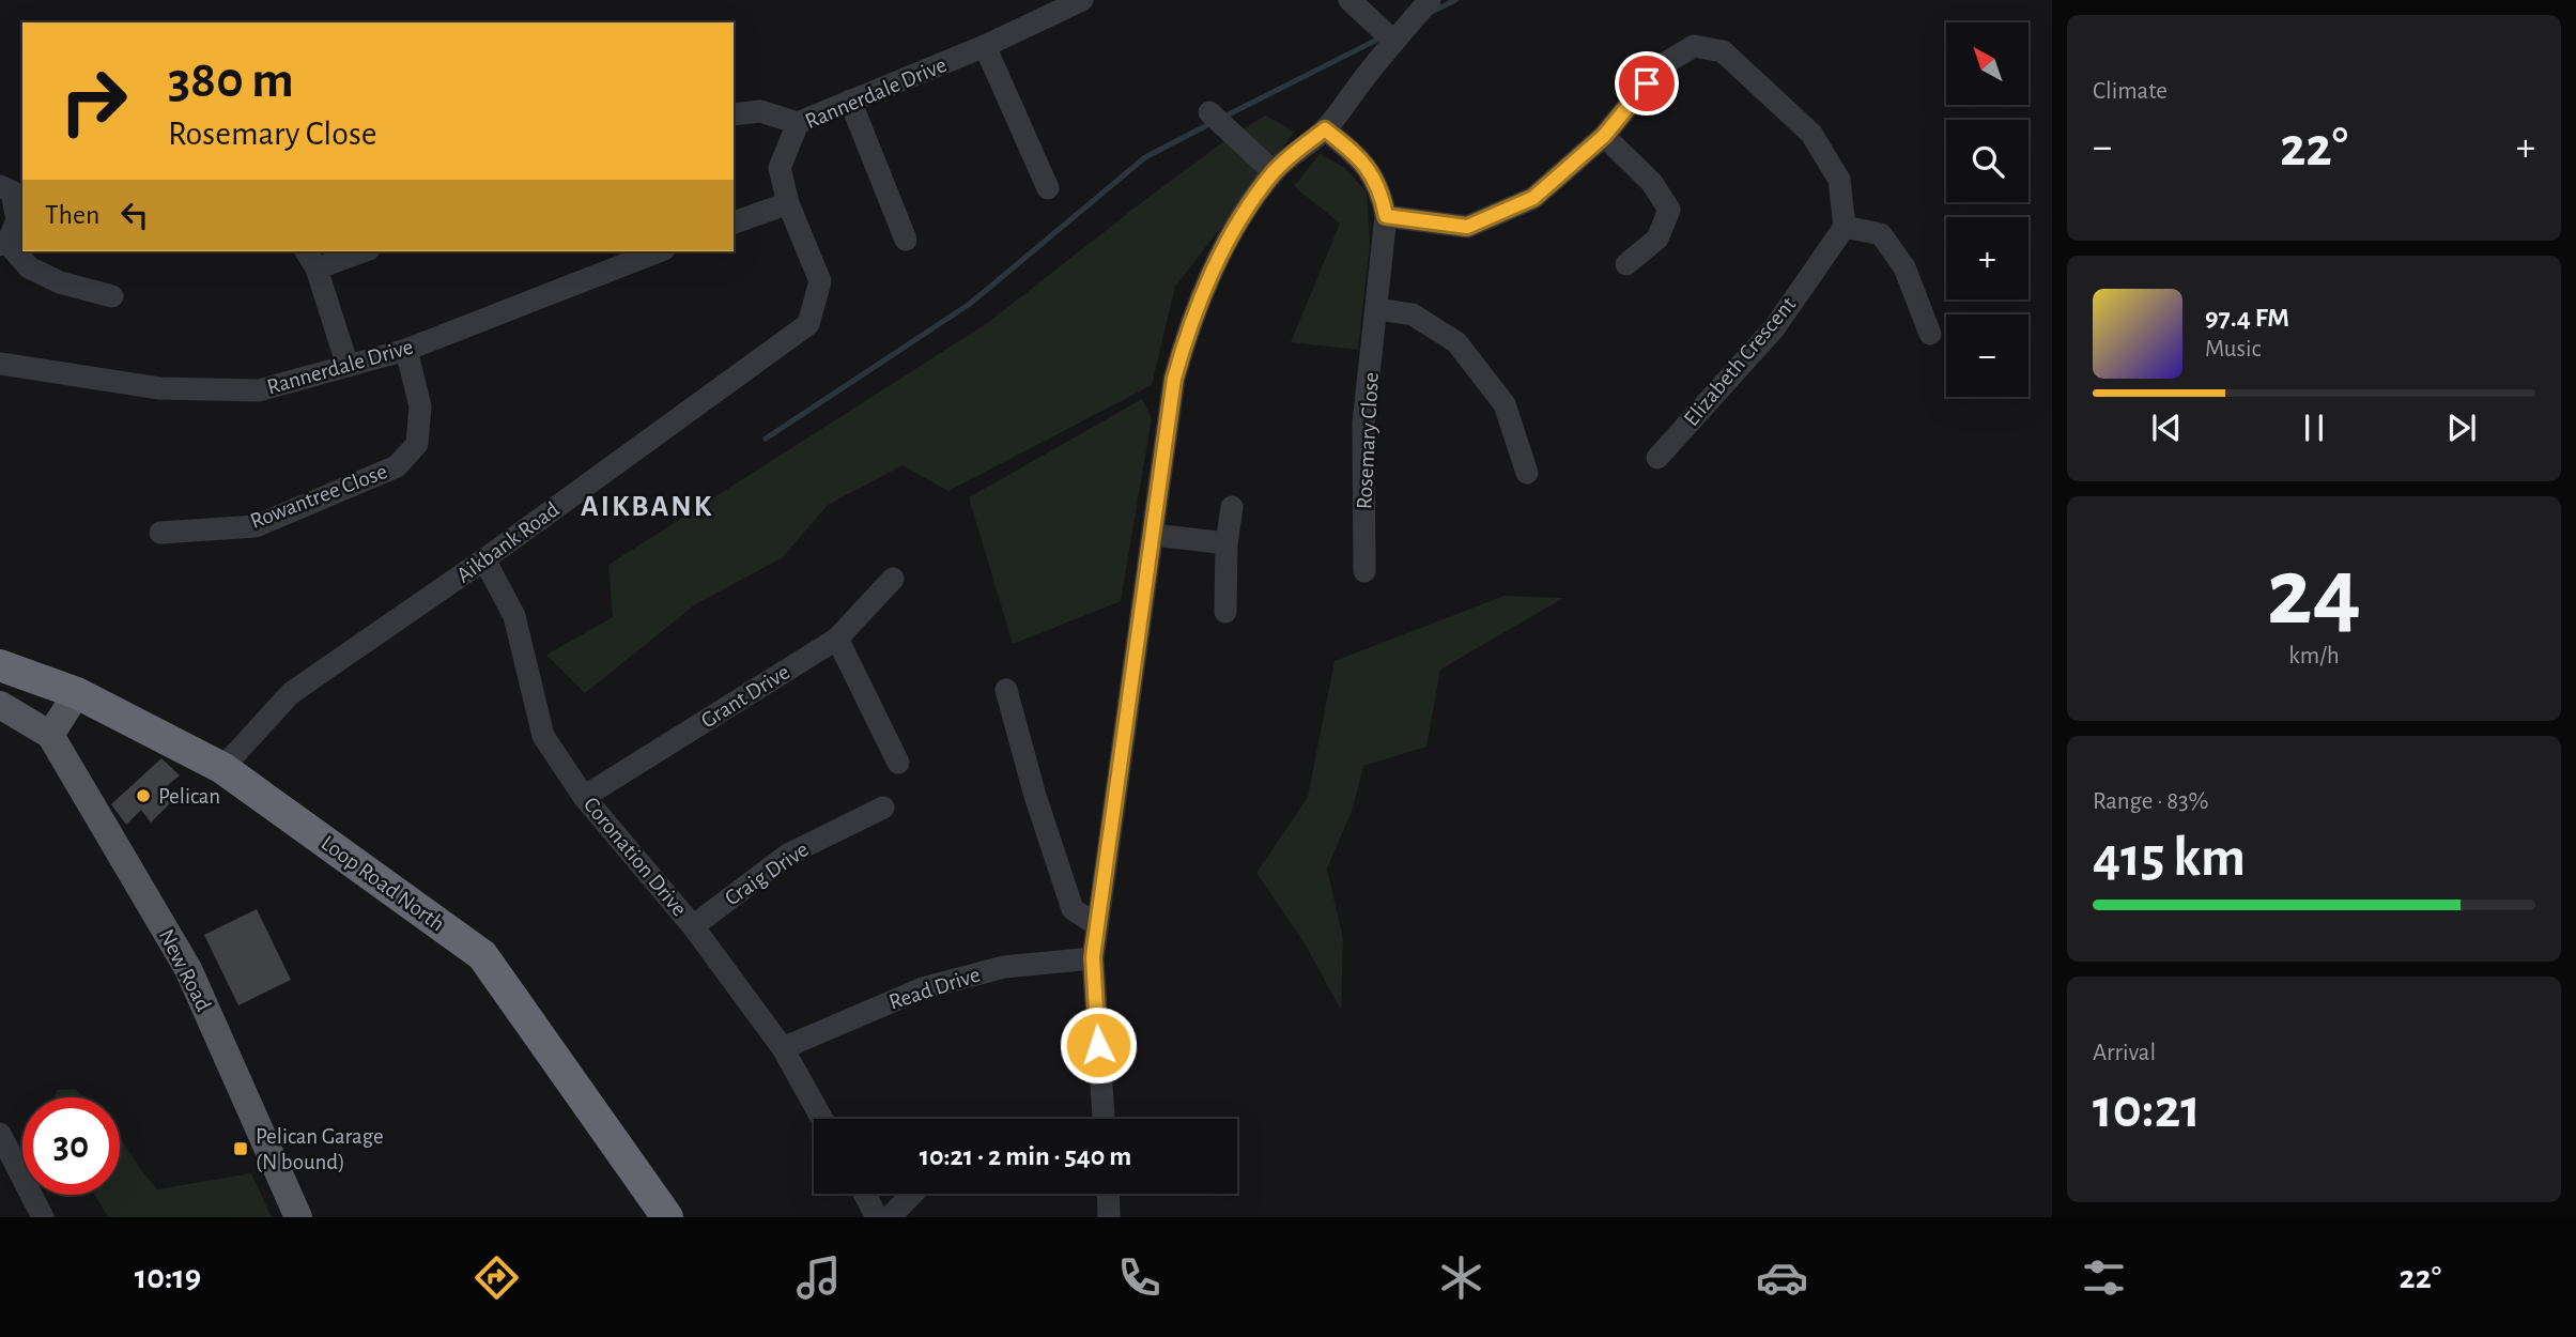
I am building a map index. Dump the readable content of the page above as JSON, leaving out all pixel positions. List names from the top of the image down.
{
  "streets": {
    "highway": ["Loop Road North"],
    "main road": ["New Road"],
    "street": [
      "Rannerdale Drive",
      "Elizabeth Crescent",
      "Rosemary Close",
      "Rowantree Close",
      "Aikbank Road",
      "Grant Drive",
      "Coronation Drive",
      "Craig Drive",
      "Read Drive"
    ]
  },
  "crossings": [
    ["Rannerdale Drive", "Rowantree Close"],
    ["Rannerdale Drive", "Aikbank Road"],
    ["Aikbank Road", "Coronation Drive"],
    ["Aikbank Road", "Loop Road North"],
    ["Grant Drive", "Coronation Drive"],
    ["Coronation Drive", "Craig Drive"],
    ["Coronation Drive", "Read Drive"]
  ],
  "districts": ["AIKBANK"],
  "places": {
    "other": ["Pelican"],
    "transit": ["Pelican Garage (N bound)"]
  },
  "north": "top left",
  "page": {
    "tile": [
      "Climate",
      ["24", "km/h"],
      ["Range · 83%", "415 km"],
      ["Arrival", "10:21"]
    ],
    "map_buttons": ["+", "−"],
    "turn": ["380 m", "Rosemary Close"],
    "heat": ["−", "22°", "+"],
    "then": "Then",
    "song": ["97.4 FM", "Music"],
    "limit": "30",
    "trip": "10:21 · 2 min · 540 m",
    "tabs": ["10:19", "22°"]
  }
}
